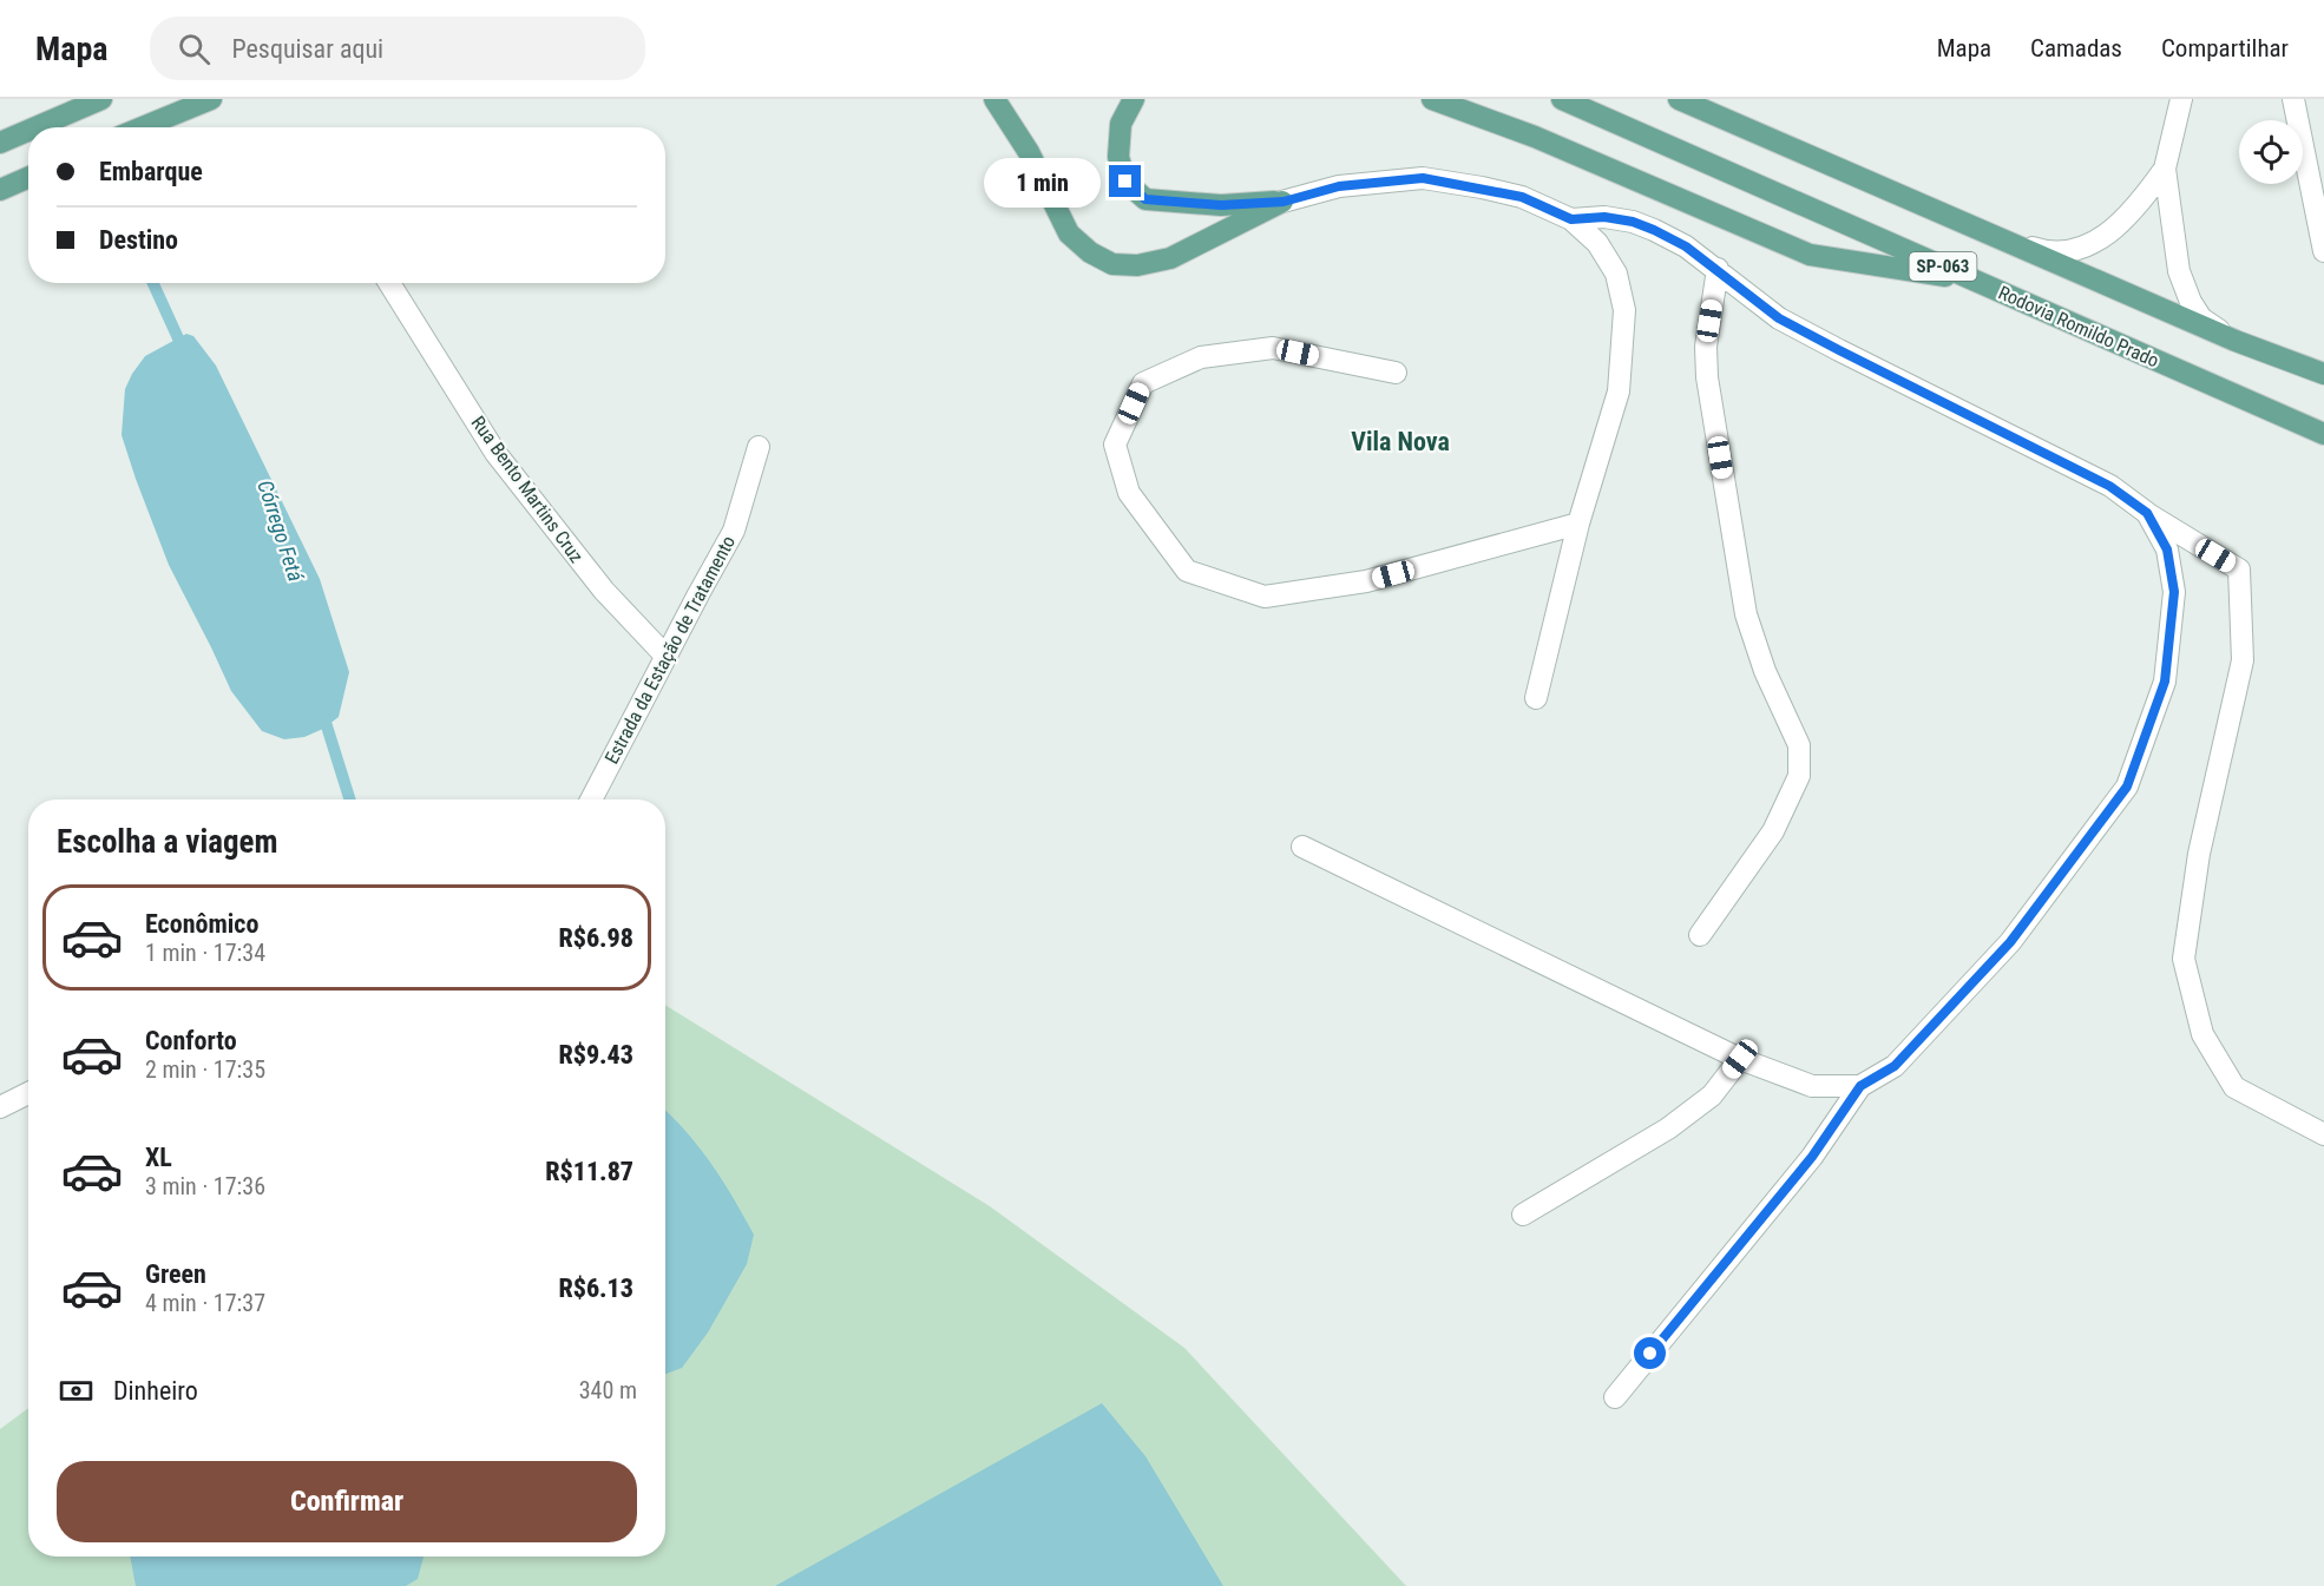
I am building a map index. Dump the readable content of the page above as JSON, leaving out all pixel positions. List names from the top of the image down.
{
  "streets": {
    "main road": ["SP-063", "Rodovia Romildo Prado"],
    "street": ["Rua Bento Martins Cruz", "Estrada da Estação de Tratamento"]
  },
  "crossings": [
    ["Rua Bento Martins Cruz", "Estrada da Estação de Tratamento"]
  ],
  "districts": ["Vila Nova"],
  "water": ["Córrego Fetá"],
  "page": {
    "header": "Mapa",
    "search": "Pesquisar aqui",
    "nav": ["Mapa", "Camadas", "Compartilhar"],
    "banner": ["Embarque", "Destino"],
    "bubble": "1 min",
    "heading": "Escolha a viagem",
    "list": [
      {
        "name": "Econômico",
        "note": "1 min · 17:34",
        "value": "R$6.98"
      },
      {
        "name": "Conforto",
        "note": "2 min · 17:35",
        "value": "R$9.43"
      },
      {
        "name": "XL",
        "note": "3 min · 17:36",
        "value": "R$11.87"
      },
      {
        "name": "Green",
        "note": "4 min · 17:37",
        "value": "R$6.13"
      }
    ],
    "pay": ["Dinheiro", "340 m"],
    "buttons": "Confirmar"
  }
}
